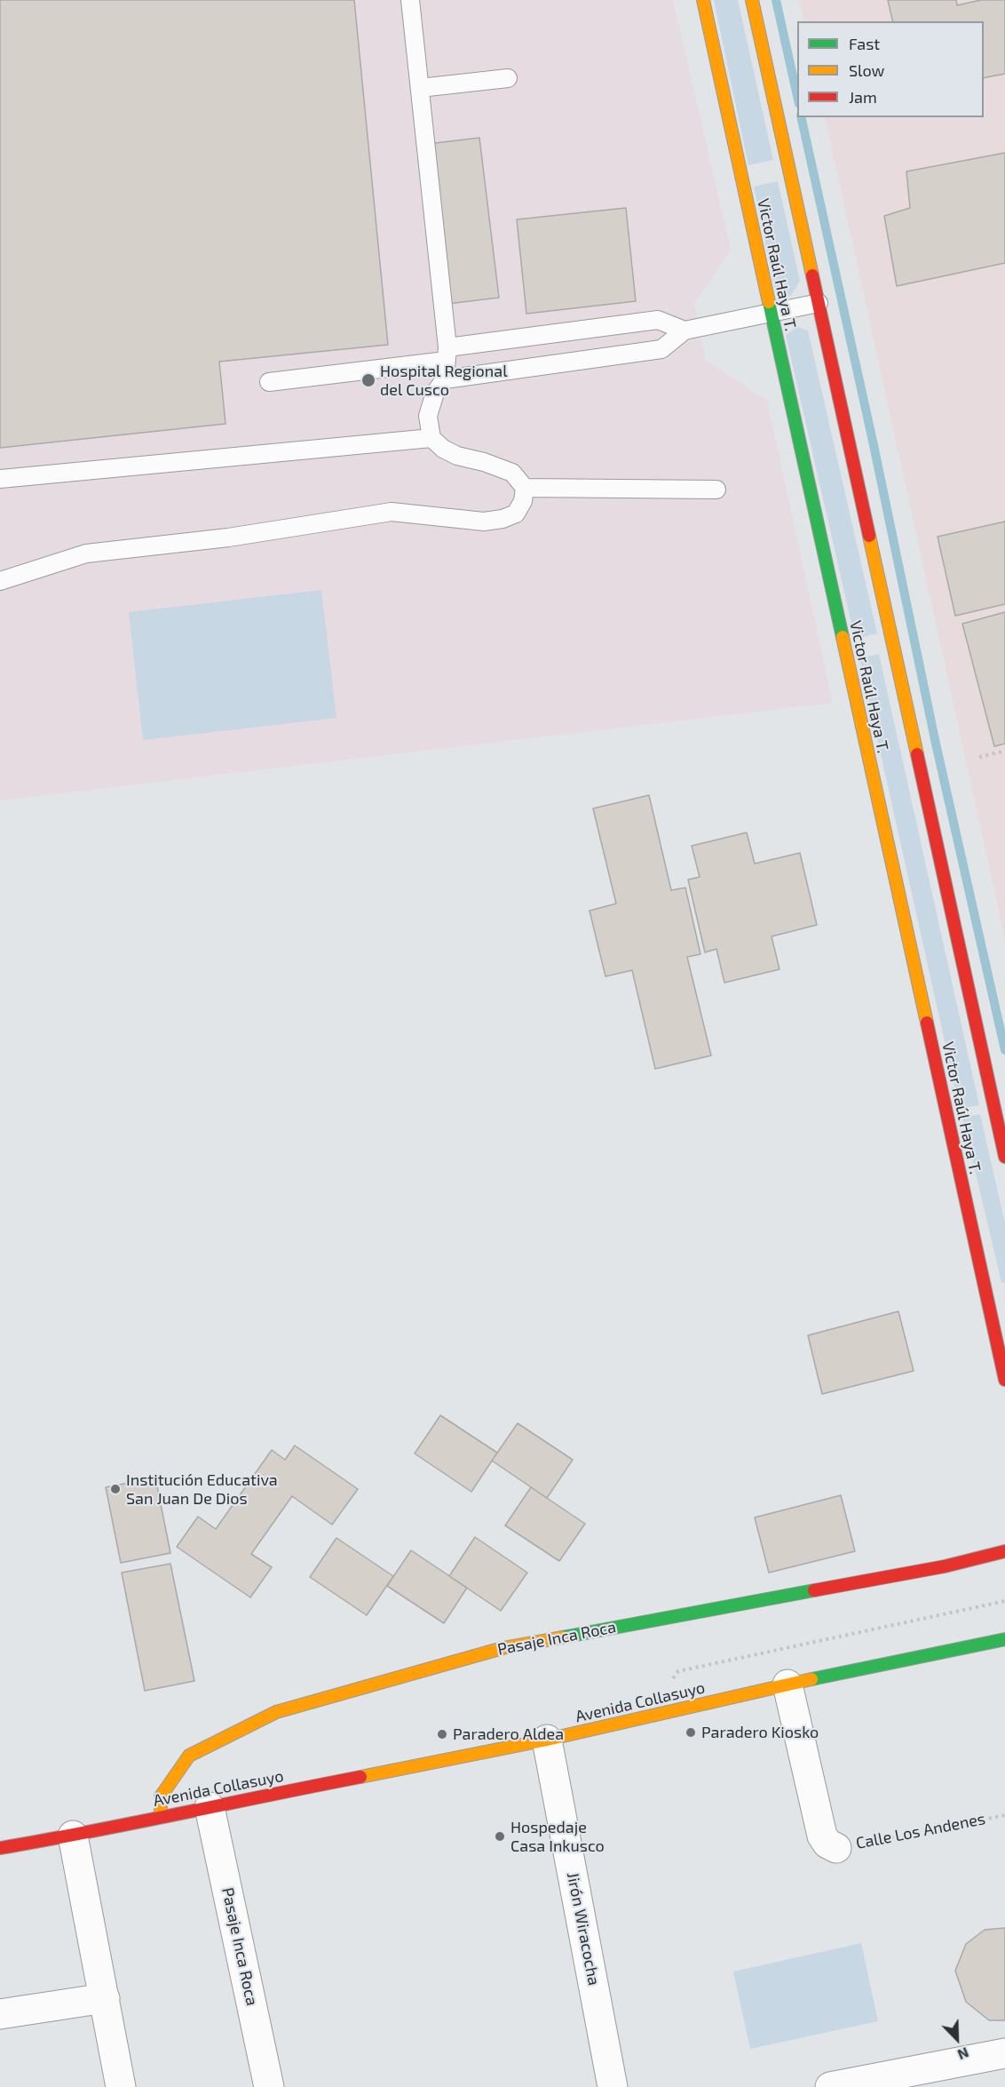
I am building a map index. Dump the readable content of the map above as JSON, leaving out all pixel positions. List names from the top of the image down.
{
  "streets": {
    "street": [
      "Victor Raúl Haya T.",
      "Pasaje Inca Roca",
      "Avenida Collasuyo",
      "Jirón Wiracocha"
    ],
    "path": ["Calle Los Andenes"]
  },
  "crossings": [
    ["Pasaje Inca Roca", "Avenida Collasuyo"],
    ["Avenida Collasuyo", "Jirón Wiracocha"]
  ],
  "places": [
    "Hospital Regional del Cusco",
    "Institución Educativa San Juan De Dios",
    "Paradero Kiosko",
    "Paradero Aldea",
    "Hospedaje Casa Inkusco"
  ],
  "legend": ["Fast", "Slow", "Jam"],
  "north": "bottom right"
}
